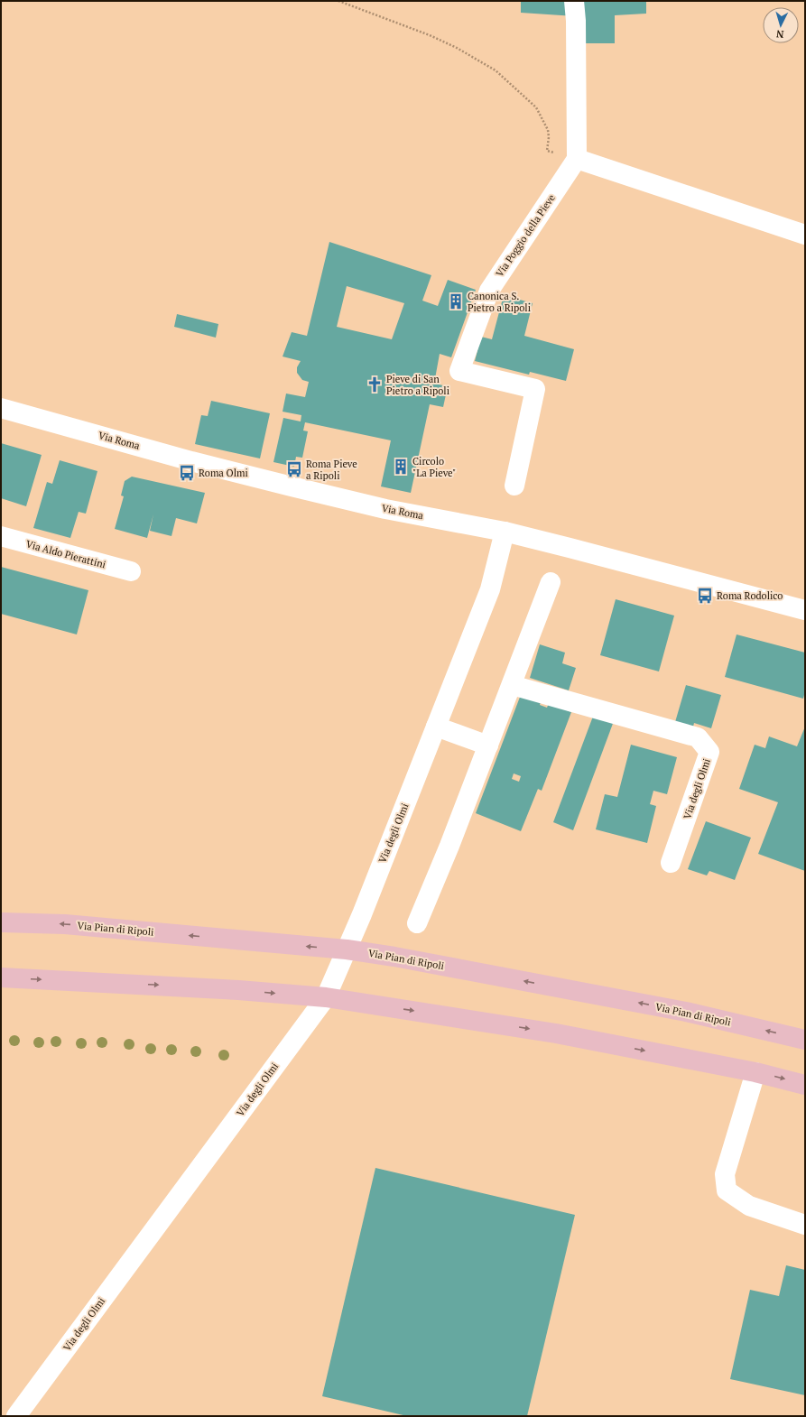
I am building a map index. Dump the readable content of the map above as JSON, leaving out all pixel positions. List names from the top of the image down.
{
  "streets": {
    "main road": ["Via Pian di Ripoli"],
    "street": [
      "Via Poggio della Pieve",
      "Via Roma",
      "Via Aldo Pierattini",
      "Via degli Olmi"
    ]
  },
  "crossings": [
    ["Via Roma", "Via degli Olmi"],
    ["Via degli Olmi", "Via Pian di Ripoli"]
  ],
  "places": {
    "building": ["Canonica S. Pietro a Ripoli", "Circolo \"La Pieve\""],
    "church": ["Pieve di San Pietro a Ripoli"],
    "bus stop": ["Roma Pieve a Ripoli", "Roma Olmi", "Roma Rodolico"]
  },
  "north": "bottom"
}
